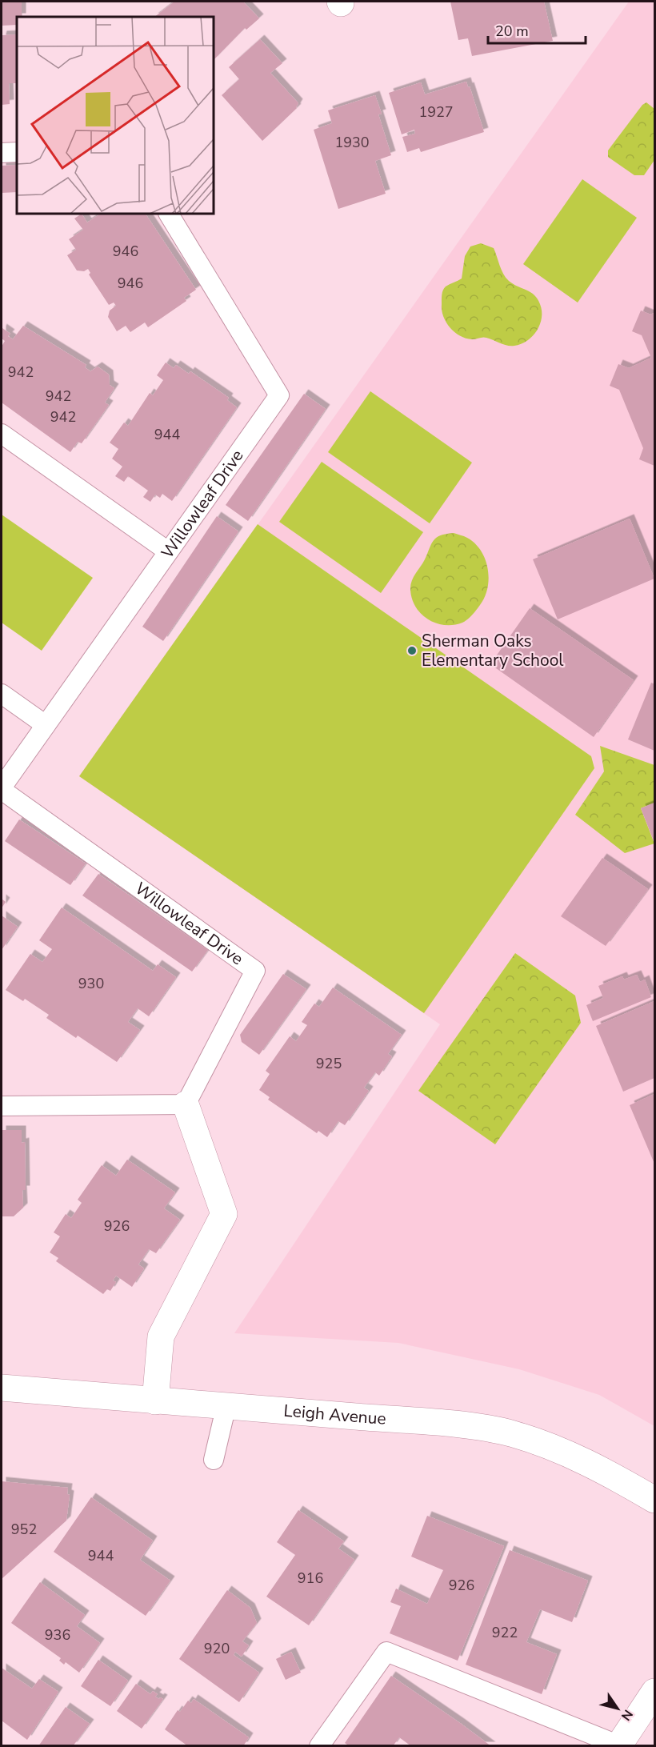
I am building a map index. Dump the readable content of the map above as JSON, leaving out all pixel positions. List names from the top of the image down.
{
  "streets": {
    "street": ["Leigh Avenue"],
    "lane": ["Willowleaf Drive"]
  },
  "places": ["Sherman Oaks Elementary School"],
  "house_numbers": [
    "1927",
    "1930",
    "946",
    "946",
    "942",
    "942",
    "942",
    "944",
    "930",
    "925",
    "926",
    "952",
    "944",
    "916",
    "926",
    "922",
    "936",
    "920"
  ],
  "scale_bar": "20 m",
  "north": "bottom right"
}
